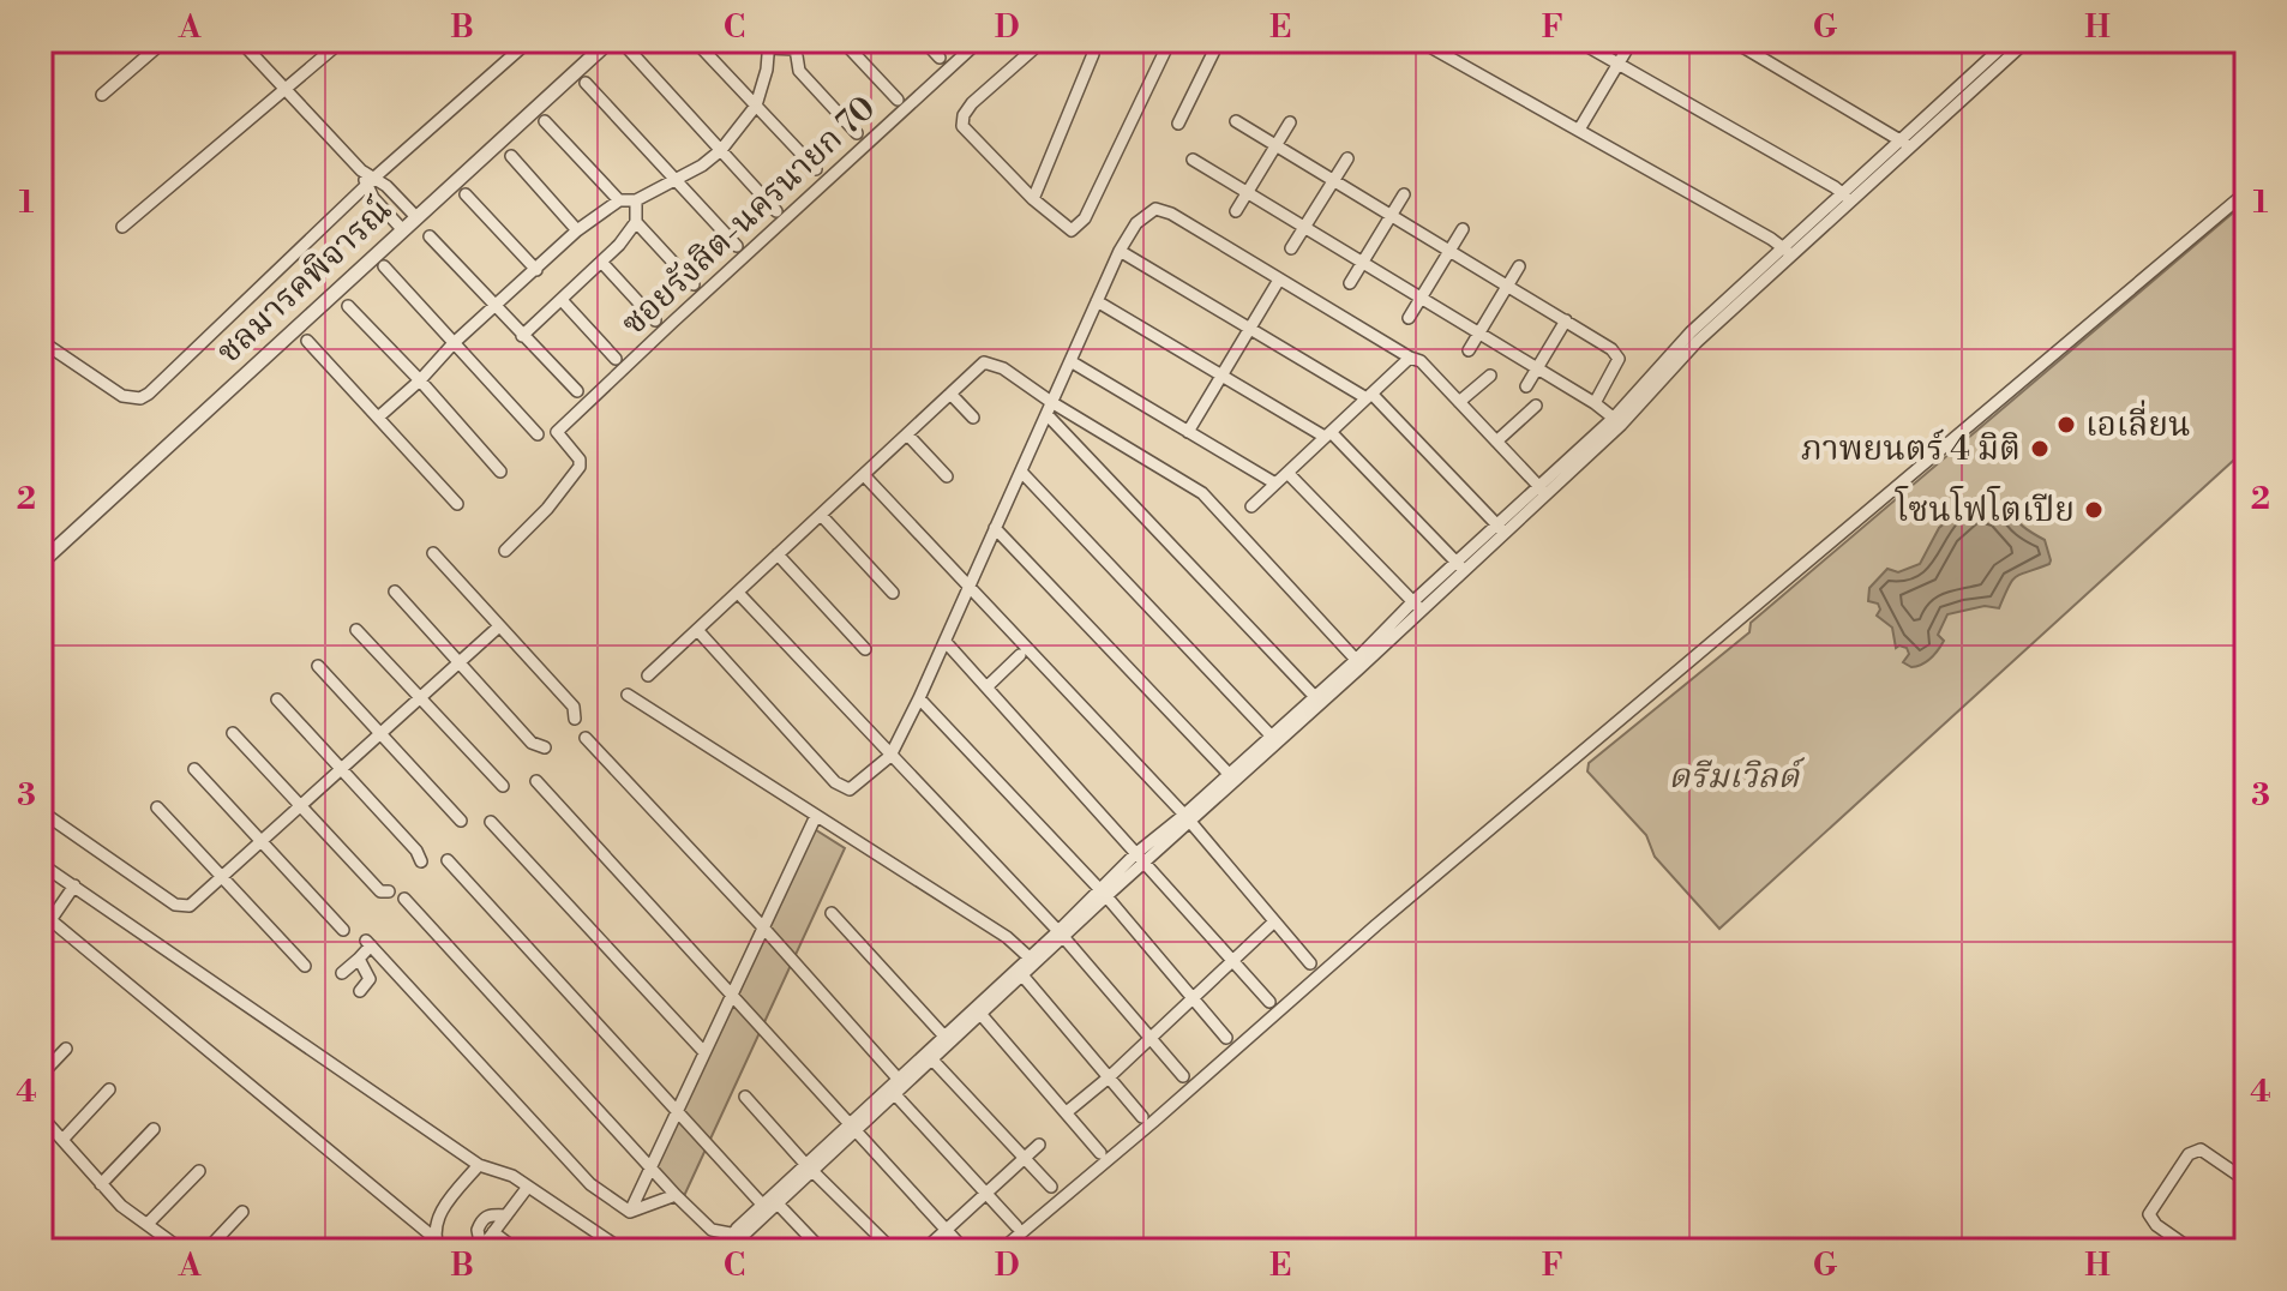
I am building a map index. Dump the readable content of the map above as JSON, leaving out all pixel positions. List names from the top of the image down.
{
  "streets": {
    "street": ["ซอยรังสิต-นครนายก 70", "ชลมารคพิจารณ์"]
  },
  "parks": ["ดรีมเวิลด์"],
  "places": ["เอเลี่ยน", "ภาพยนตร์ 4 มิติ", "โซนโฟโตเปีย"],
  "grid": {
    "columns": [
      "A",
      "B",
      "C",
      "D",
      "E",
      "F",
      "G",
      "H"
    ],
    "rows": [
      "1",
      "2",
      "3",
      "4"
    ]
  }
}
